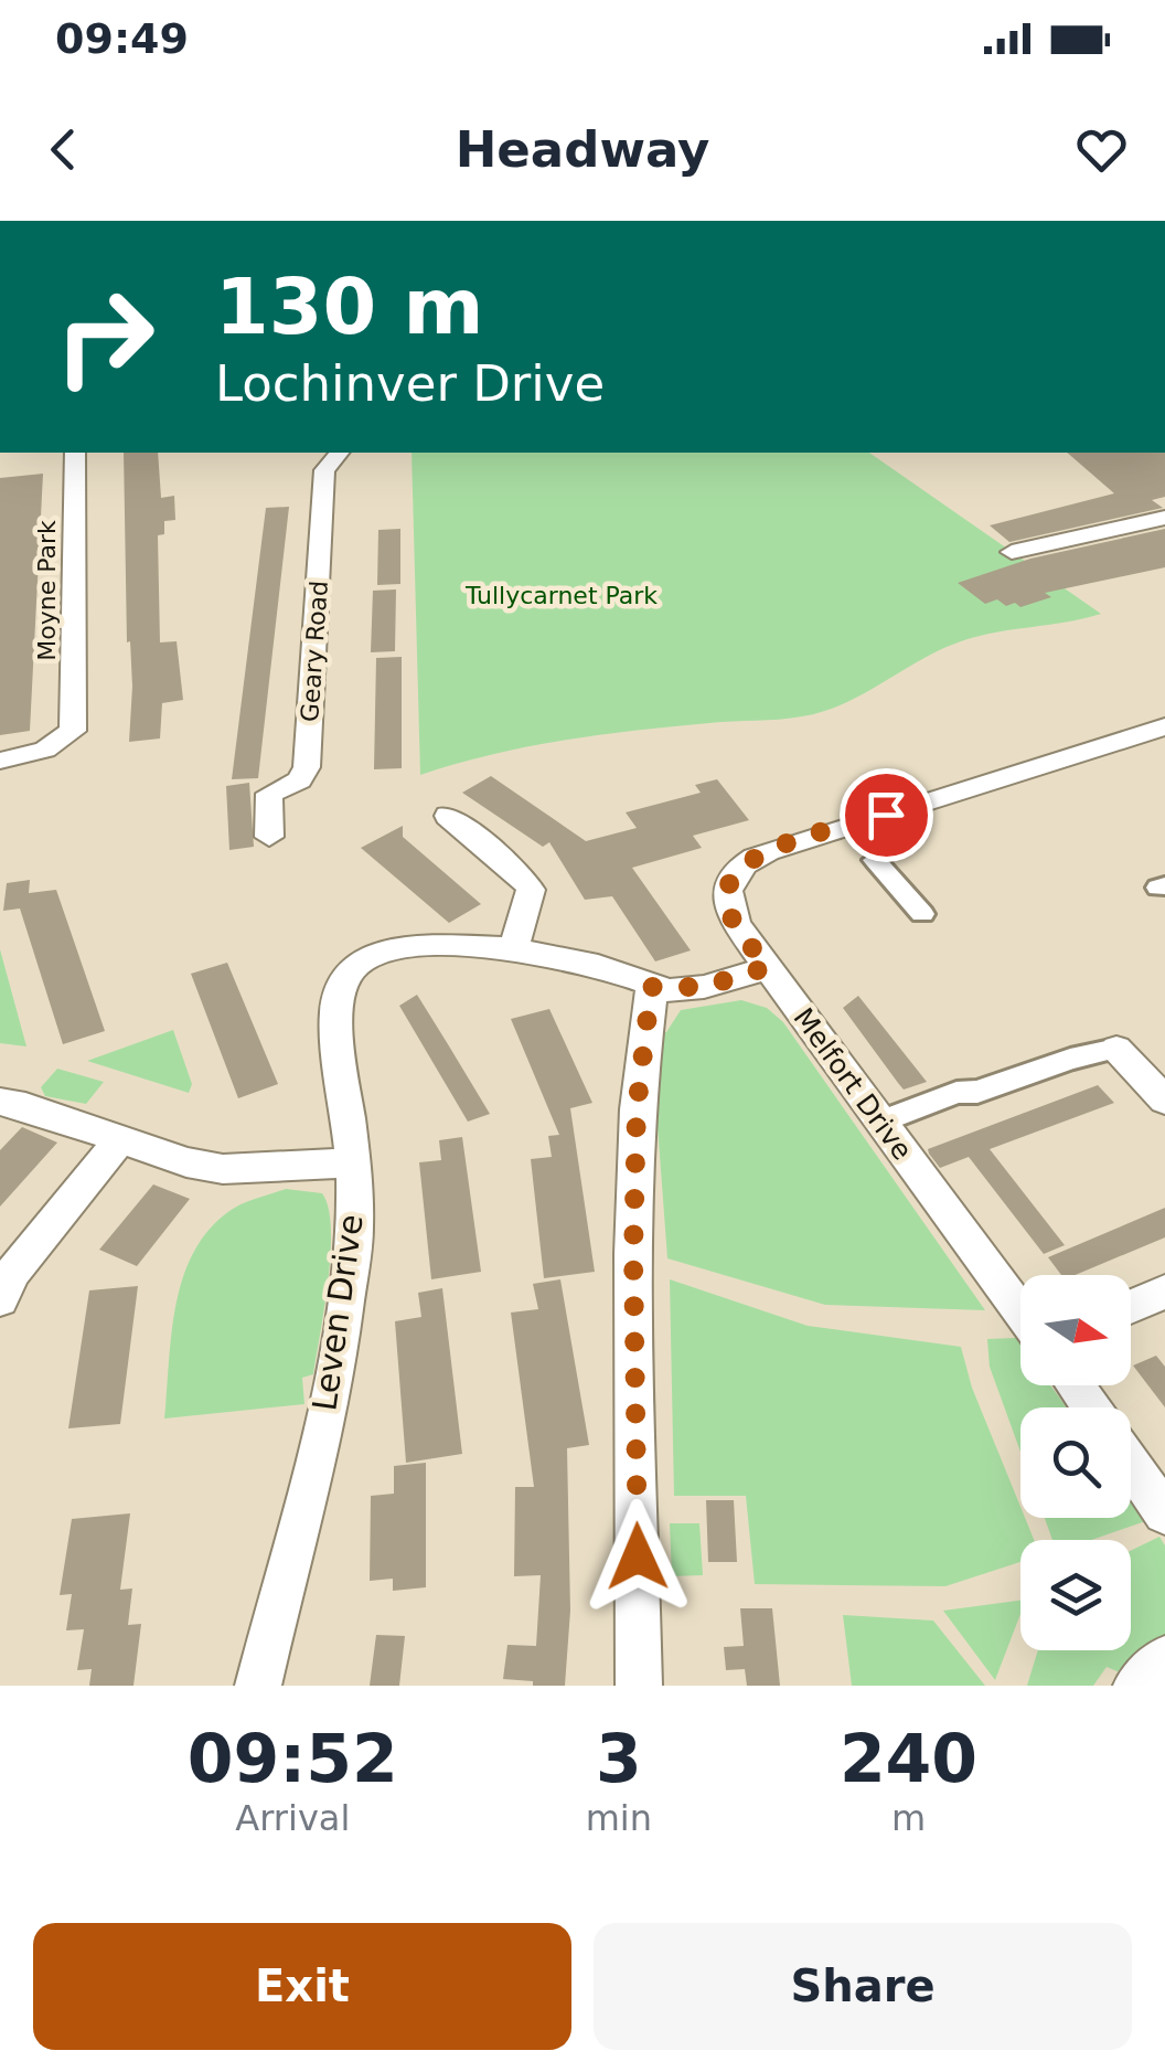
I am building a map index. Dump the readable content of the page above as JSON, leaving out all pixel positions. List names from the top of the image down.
{
  "streets": {
    "street": [
      "Moyne Park",
      "Geary Road",
      "Melfort Drive",
      "Leven Drive"
    ]
  },
  "parks": ["Tullycarnet Park"],
  "north": "right",
  "page": {
    "status": "09:49",
    "header": "Headway",
    "turn": ["130 m", "Lochinver Drive"],
    "eta": [
      "09:52",
      "Arrival",
      "3",
      "min",
      "240",
      "m"
    ],
    "buttons": ["Exit", "Share"]
  }
}
